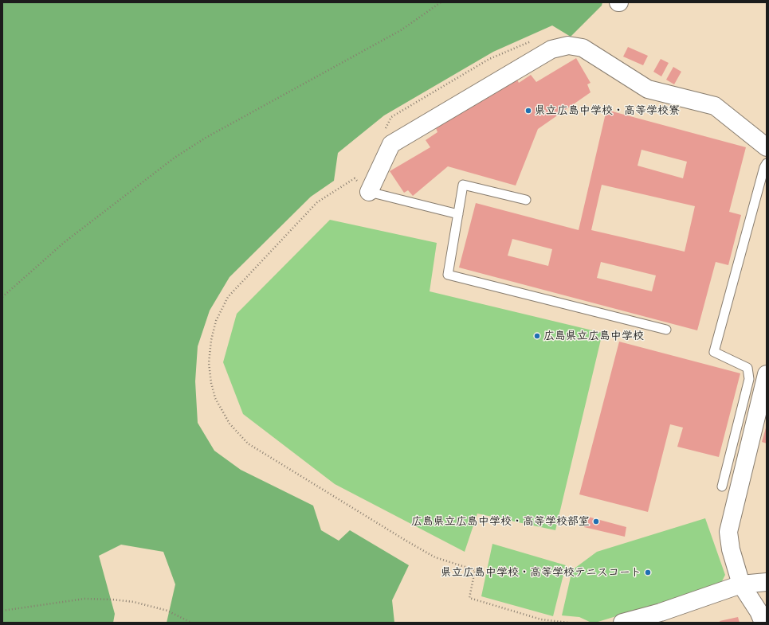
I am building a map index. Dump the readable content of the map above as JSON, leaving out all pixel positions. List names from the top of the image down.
{
  "places": [
    "県立広島中学校・高等学校寮",
    "広島県立広島中学校",
    "広島県立広島中学校・高等学校部室",
    "県立広島中学校・高等学校テニスコート"
  ]
}
